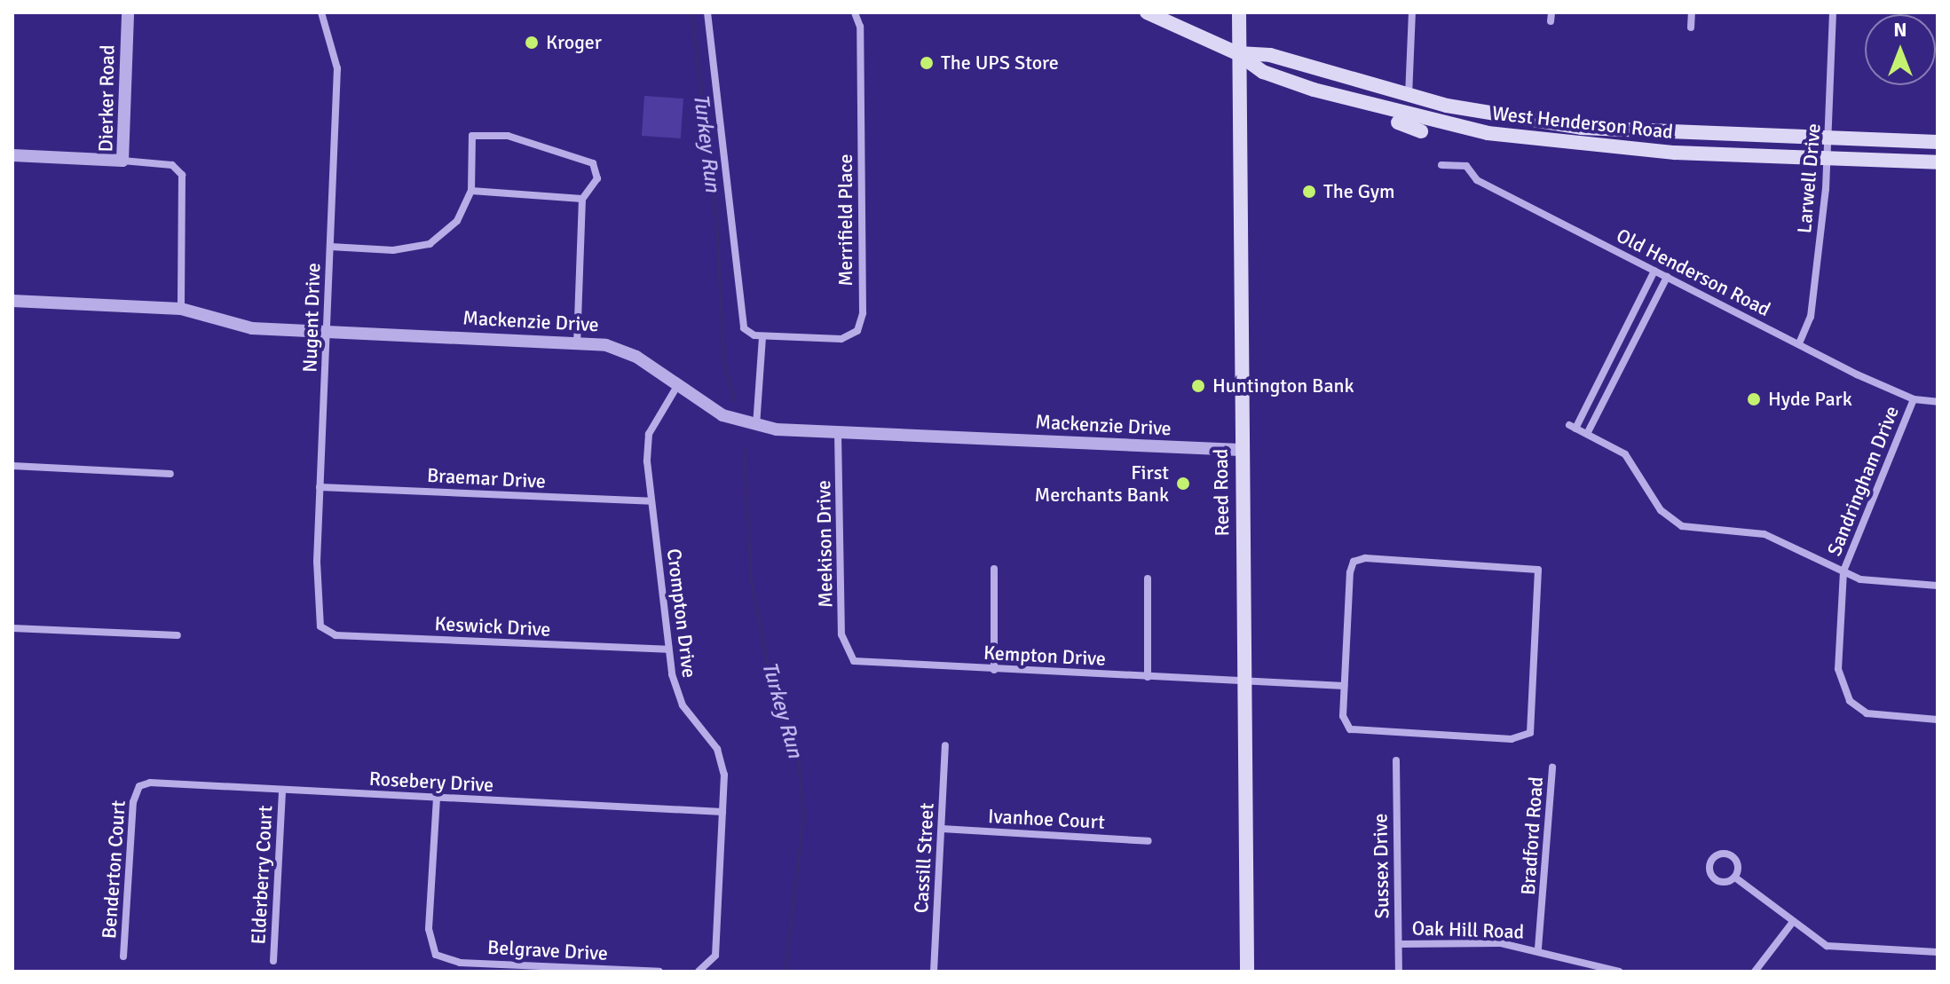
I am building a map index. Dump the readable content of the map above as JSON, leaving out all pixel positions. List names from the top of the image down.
{
  "streets": {
    "main road": ["West Henderson Road", "Reed Road"],
    "street": [
      "Dierker Road",
      "Larwell Drive",
      "Merrifield Place",
      "Old Henderson Road",
      "Nugent Drive",
      "Mackenzie Drive",
      "Braemar Drive",
      "Sandringham Drive",
      "Meekison Drive",
      "Crompton Drive",
      "Keswick Drive",
      "Kempton Drive",
      "Rosebery Drive",
      "Ivanhoe Court",
      "Bradford Road",
      "Cassill Street",
      "Sussex Drive",
      "Benderton Court",
      "Elderberry Court",
      "Oak Hill Road",
      "Belgrave Drive"
    ]
  },
  "crossings": [
    ["Dierker Road", "Mackenzie Drive"],
    ["West Henderson Road", "Larwell Drive"],
    ["West Henderson Road", "Reed Road"],
    ["Larwell Drive", "Old Henderson Road"],
    ["Old Henderson Road", "Sandringham Drive"],
    ["Nugent Drive", "Mackenzie Drive"],
    ["Nugent Drive", "Braemar Drive"],
    ["Nugent Drive", "Keswick Drive"],
    ["Mackenzie Drive", "Reed Road"],
    ["Mackenzie Drive", "Meekison Drive"],
    ["Mackenzie Drive", "Crompton Drive"],
    ["Braemar Drive", "Crompton Drive"],
    ["Reed Road", "Kempton Drive"],
    ["Meekison Drive", "Kempton Drive"],
    ["Crompton Drive", "Keswick Drive"],
    ["Crompton Drive", "Rosebery Drive"],
    ["Rosebery Drive", "Benderton Court"],
    ["Rosebery Drive", "Elderberry Court"],
    ["Rosebery Drive", "Belgrave Drive"],
    ["Ivanhoe Court", "Cassill Street"],
    ["Bradford Road", "Oak Hill Road"],
    ["Sussex Drive", "Oak Hill Road"]
  ],
  "water": ["Turkey Run"],
  "places": [
    "Kroger",
    "The UPS Store",
    "The Gym",
    "Huntington Bank",
    "Hyde Park",
    "First Merchants Bank"
  ],
  "north": "top"
}
